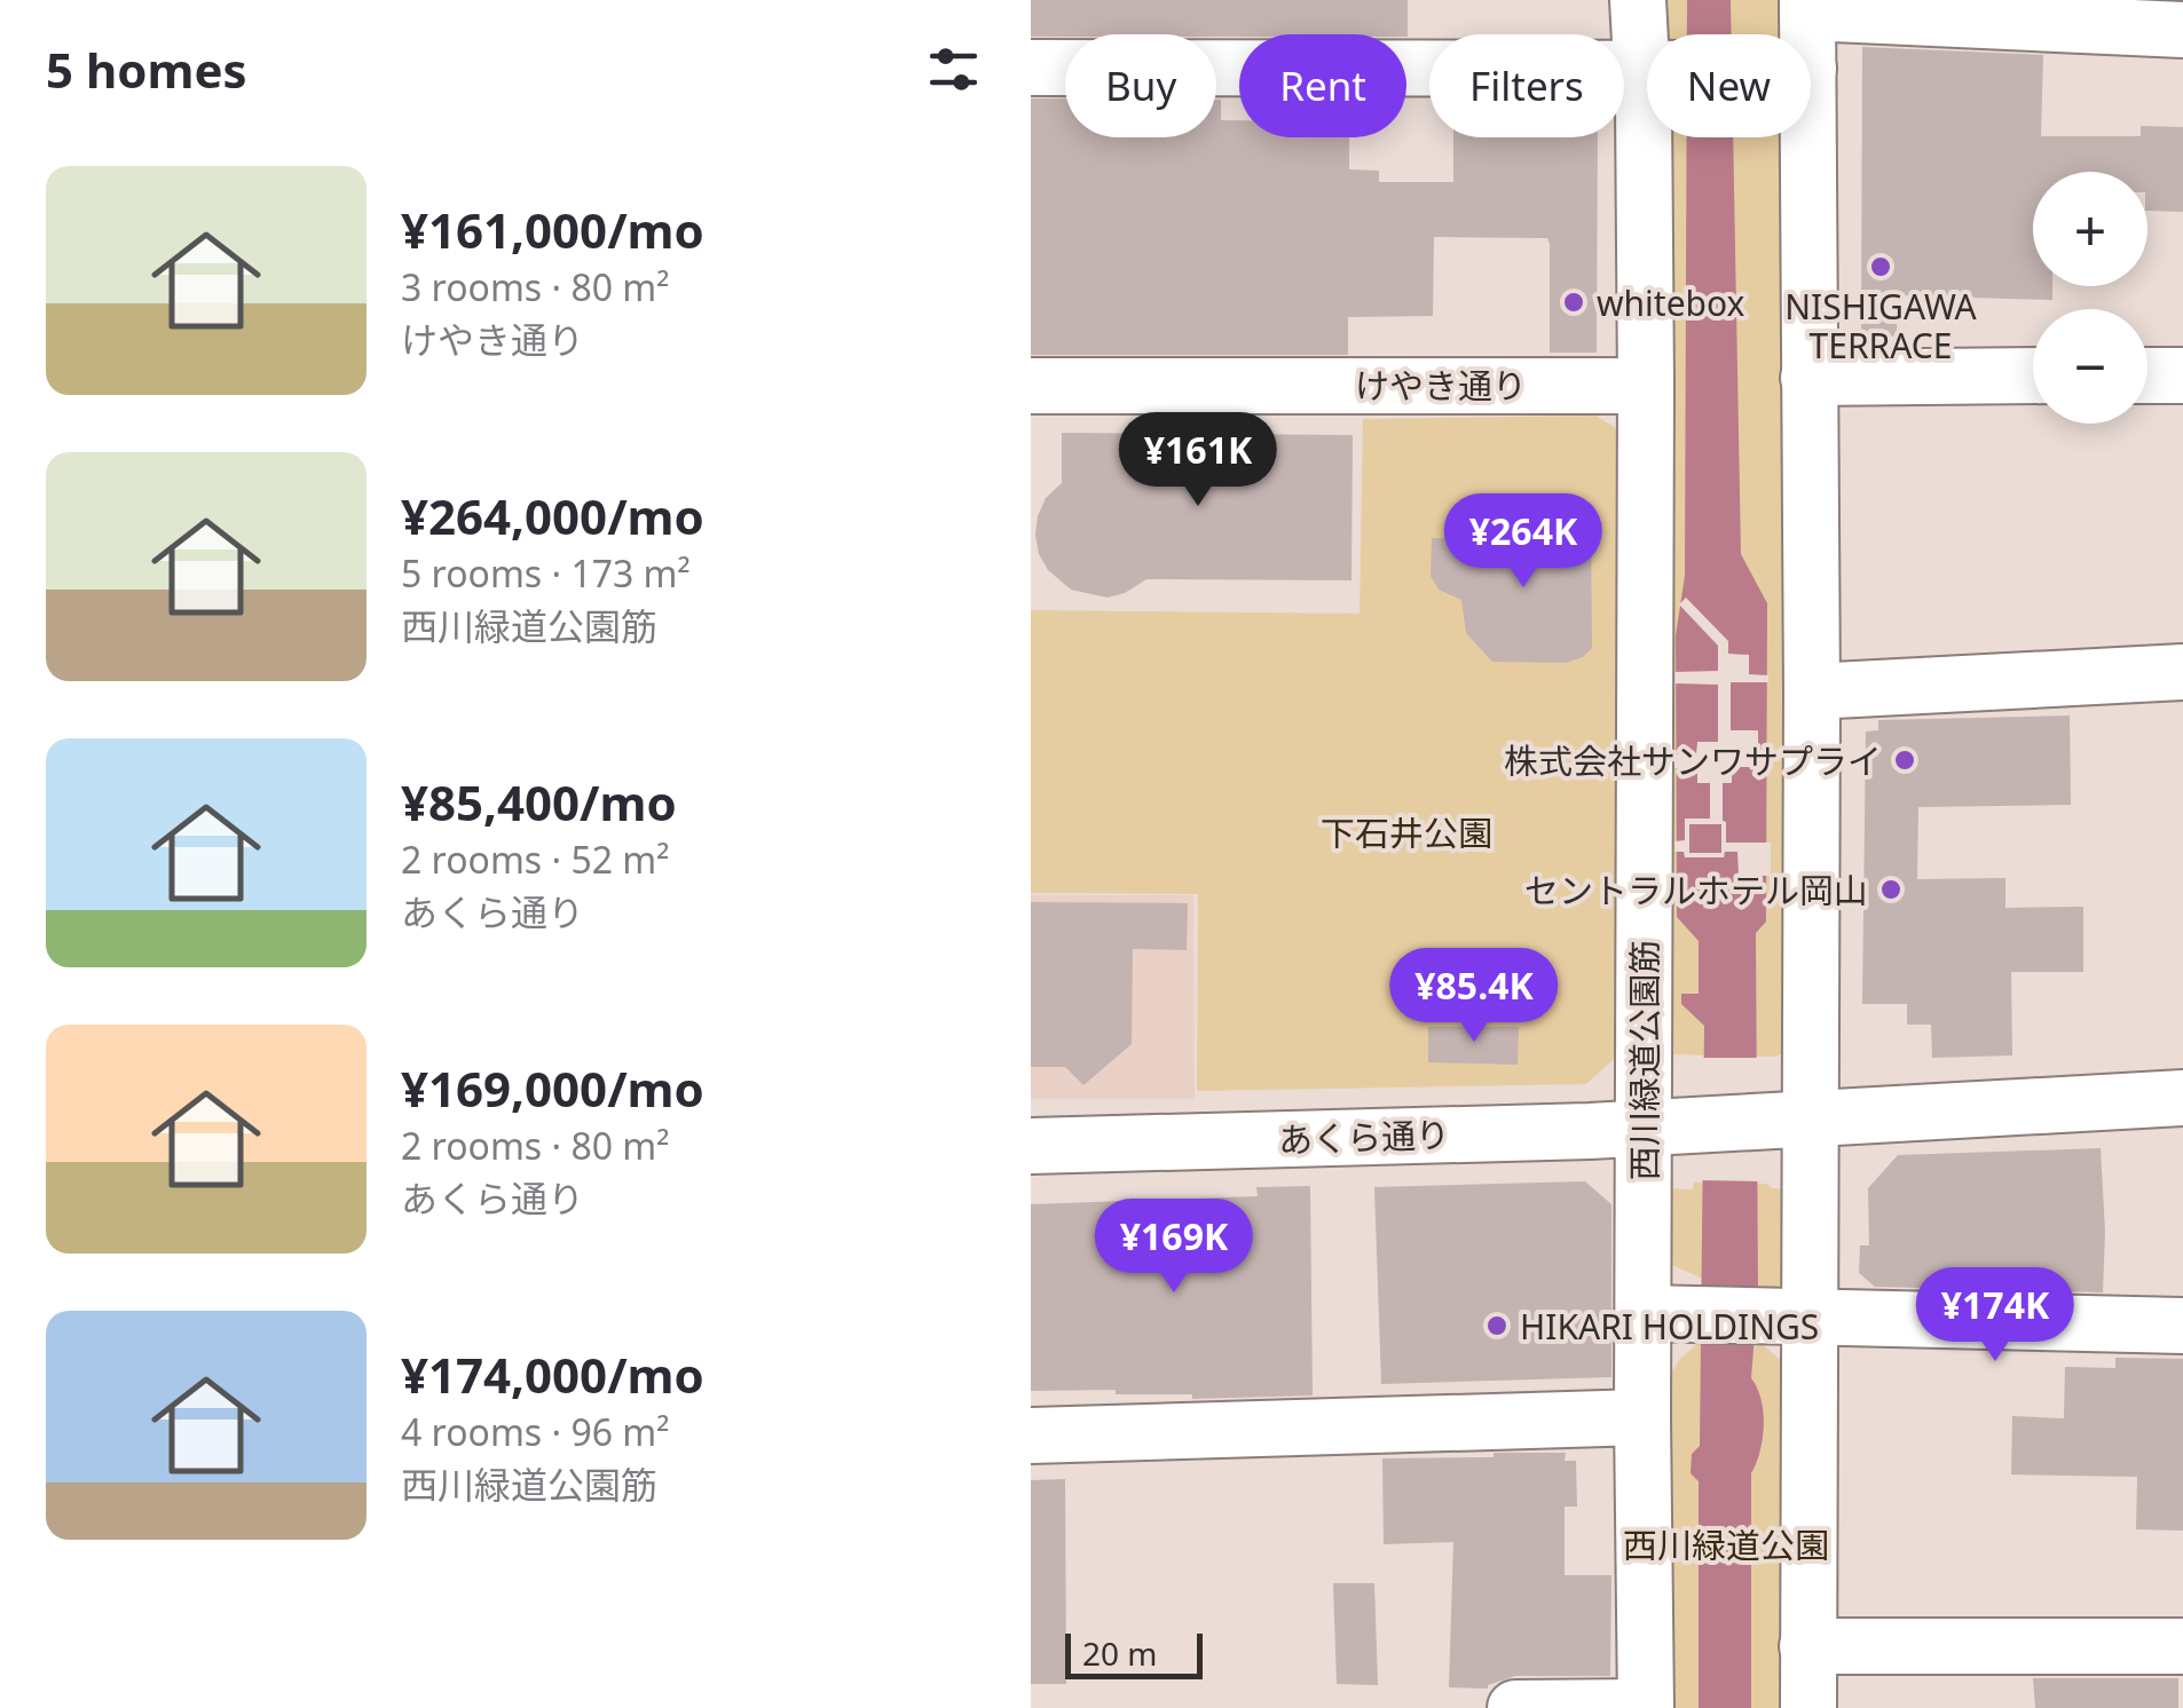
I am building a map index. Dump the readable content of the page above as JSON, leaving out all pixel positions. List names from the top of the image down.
{
  "streets": {
    "street": ["けやき通り", "西川緑道公園筋", "あくら通り"]
  },
  "crossings": [
    ["けやき通り", "西川緑道公園筋"],
    ["西川緑道公園筋", "あくら通り"]
  ],
  "parks": ["下石井公園", "西川緑道公園"],
  "places": [
    "NISHIGAWA TERRACE",
    "whitebox",
    "株式会社サンワサプライ",
    "セントラルホテル岡山",
    "HIKARI HOLDINGS"
  ],
  "scale_bar": "20 m",
  "page": {
    "heading": "5 homes",
    "chip": [
      "Buy",
      "Rent",
      "Filters",
      "New"
    ],
    "list": [
      {
        "name": "¥161,000/mo",
        "note": "3 rooms · 80 m² · けやき通り"
      },
      {
        "name": "¥264,000/mo",
        "note": "5 rooms · 173 m² · 西川緑道公園筋"
      },
      {
        "name": "¥85,400/mo",
        "note": "2 rooms · 52 m² · あくら通り"
      },
      {
        "name": "¥169,000/mo",
        "note": "2 rooms · 80 m² · あくら通り"
      },
      {
        "name": "¥174,000/mo",
        "note": "4 rooms · 96 m² · 西川緑道公園筋"
      }
    ],
    "map_buttons": ["+", "−"],
    "price": [
      "¥161K",
      "¥264K",
      "¥85.4K",
      "¥169K",
      "¥174K"
    ],
    "scale": "20 m"
  }
}
